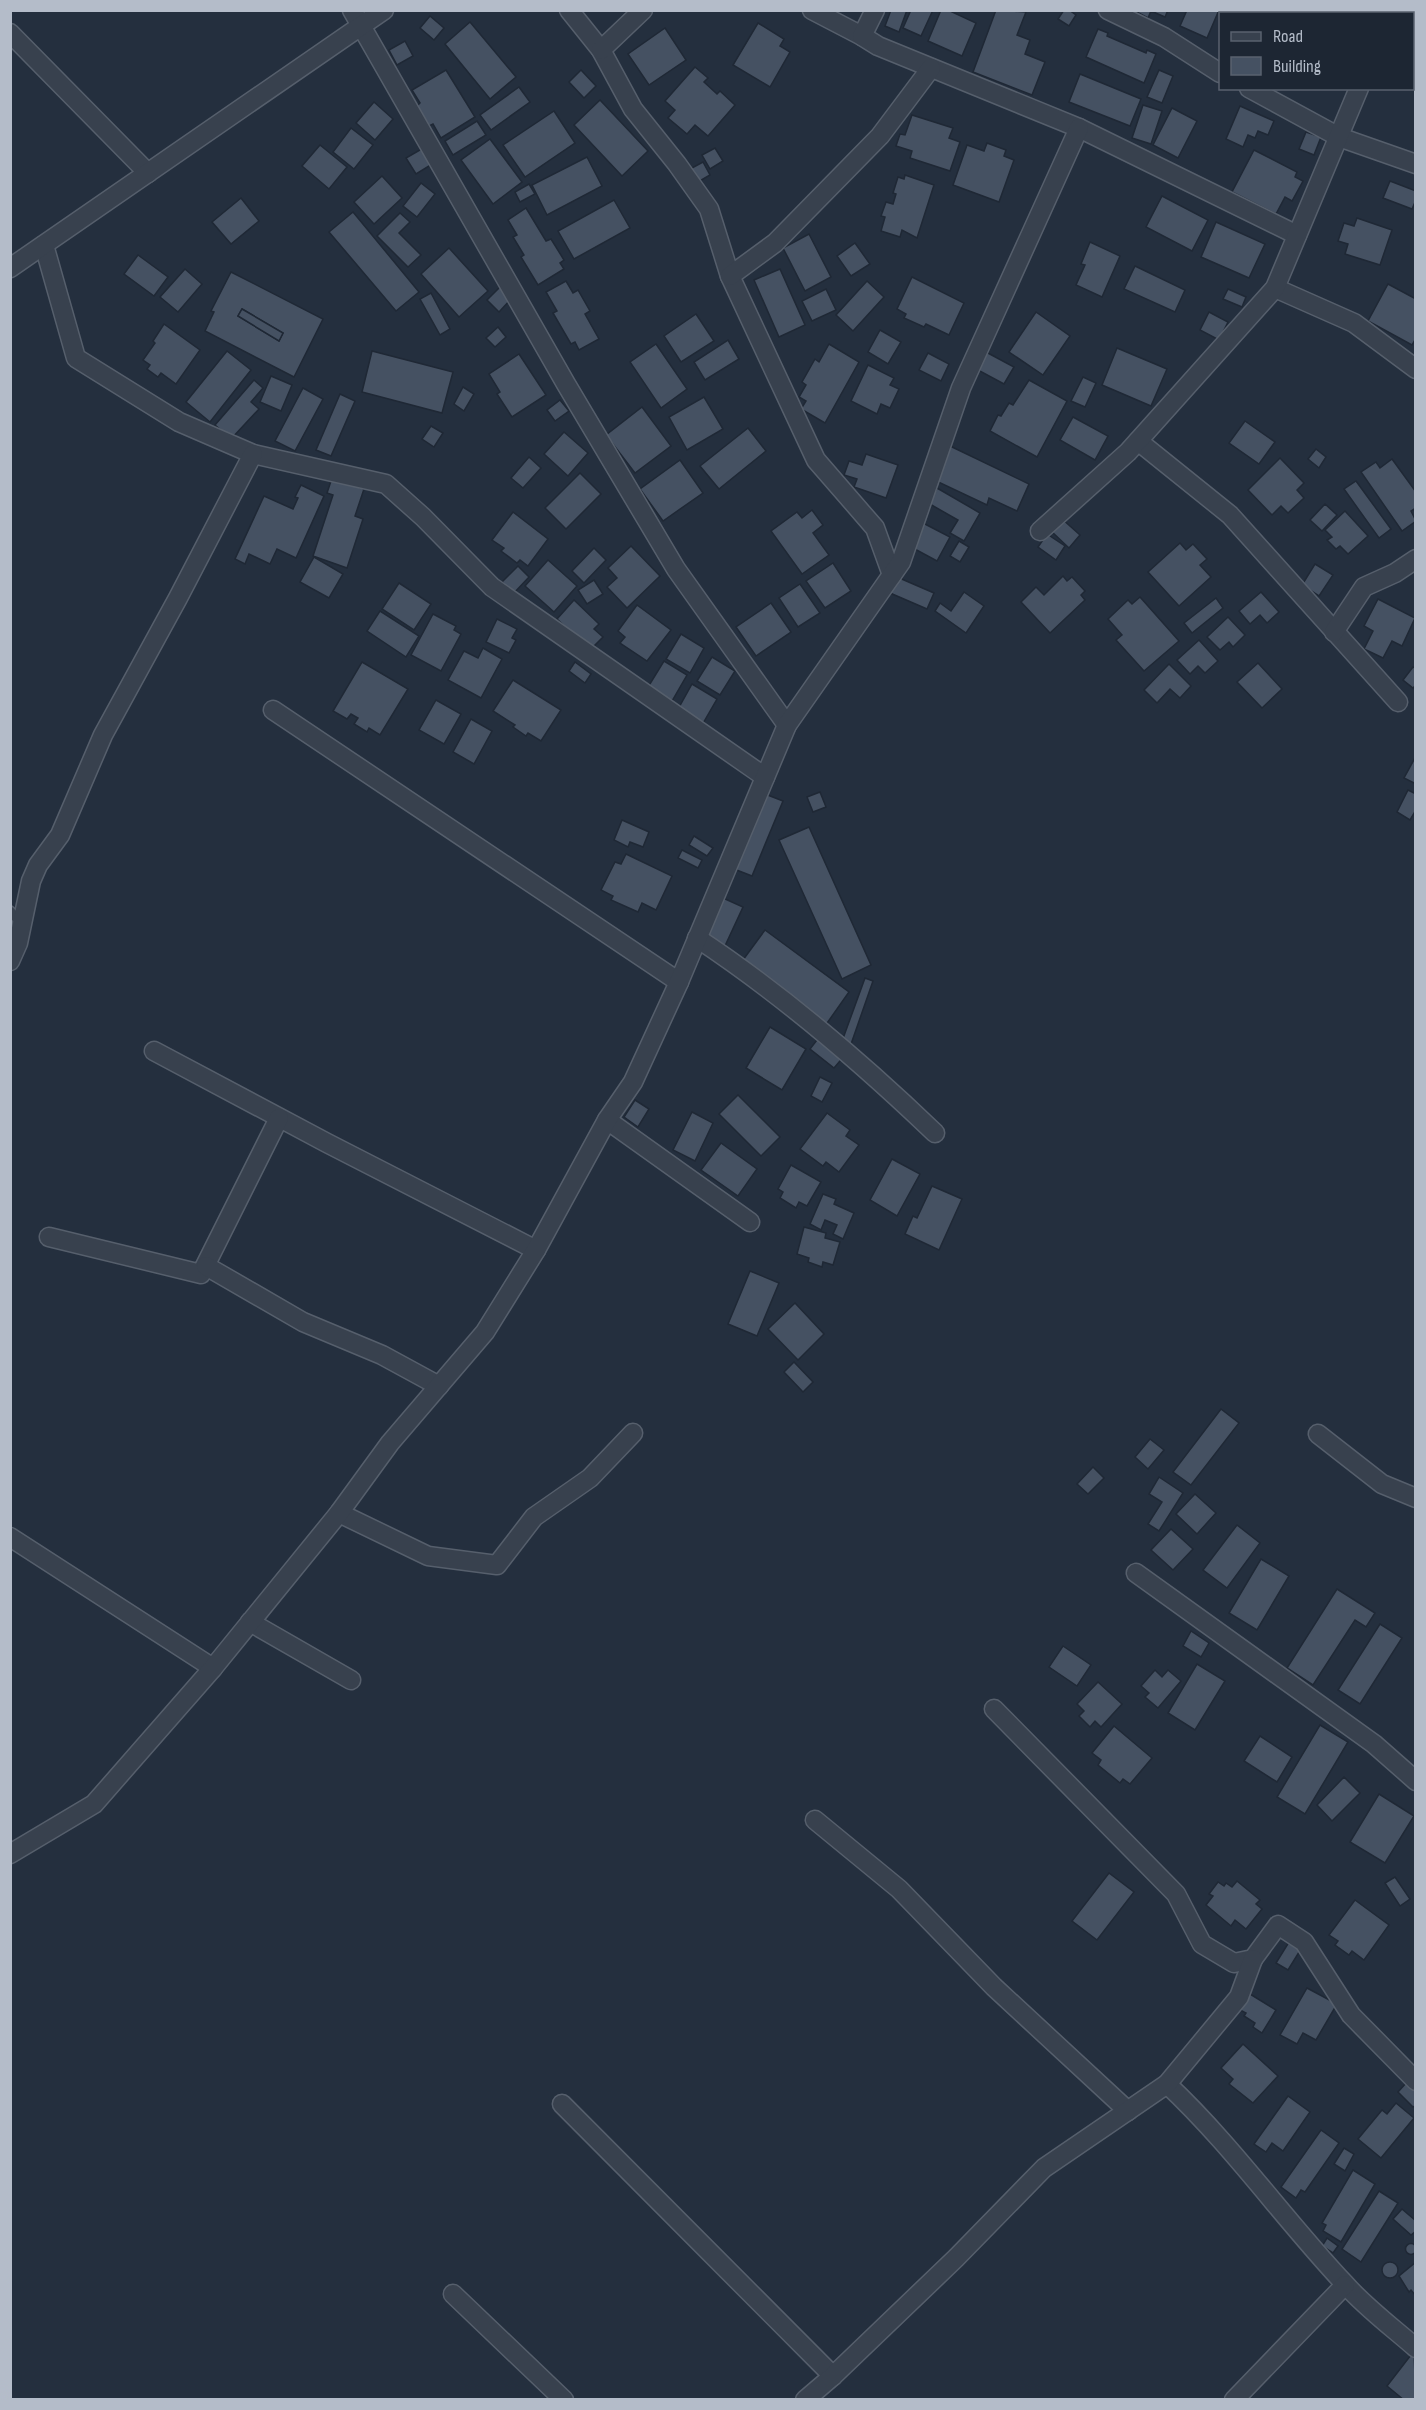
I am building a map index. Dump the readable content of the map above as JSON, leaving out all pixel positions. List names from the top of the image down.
{
  "legend": ["Road", "Building"]
}
